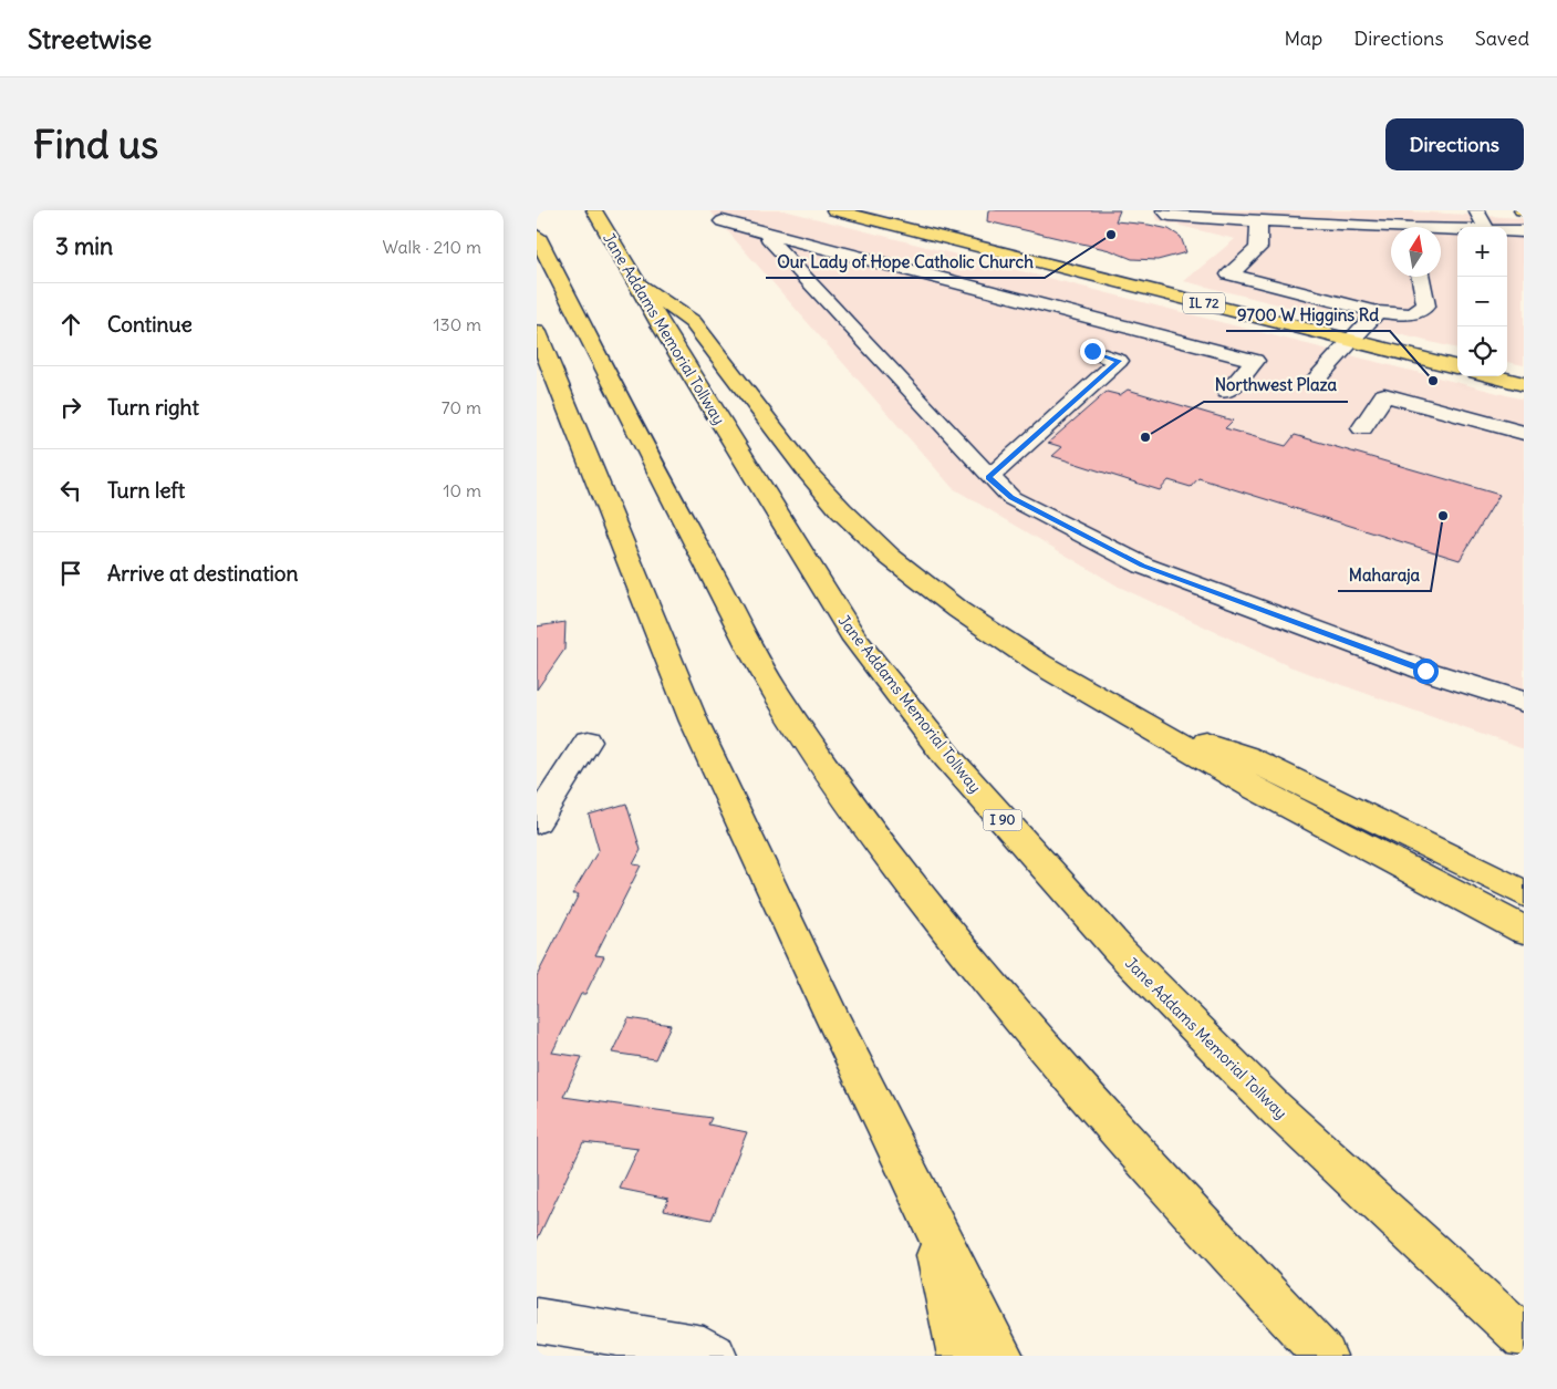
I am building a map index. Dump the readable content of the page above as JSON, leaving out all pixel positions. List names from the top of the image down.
{
  "streets": {
    "main road": ["IL 72", "Jane Addams Memorial Tollway", "I 90"]
  },
  "places": [
    "Our Lady of Hope Catholic Church",
    "9700 W Higgins Rd",
    "Northwest Plaza",
    "Maharaja"
  ],
  "north": "top",
  "page": {
    "header": "Streetwise",
    "nav": ["Map", "Directions", "Saved"],
    "buttons": "Directions",
    "title": "Find us",
    "heading": ["3 min", "Walk · 210 m"],
    "map_buttons": ["+", "−"],
    "list": [
      ["Continue", "130 m"],
      ["Turn right", "70 m"],
      ["Turn left", "10 m"],
      "Arrive at destination"
    ]
  }
}
